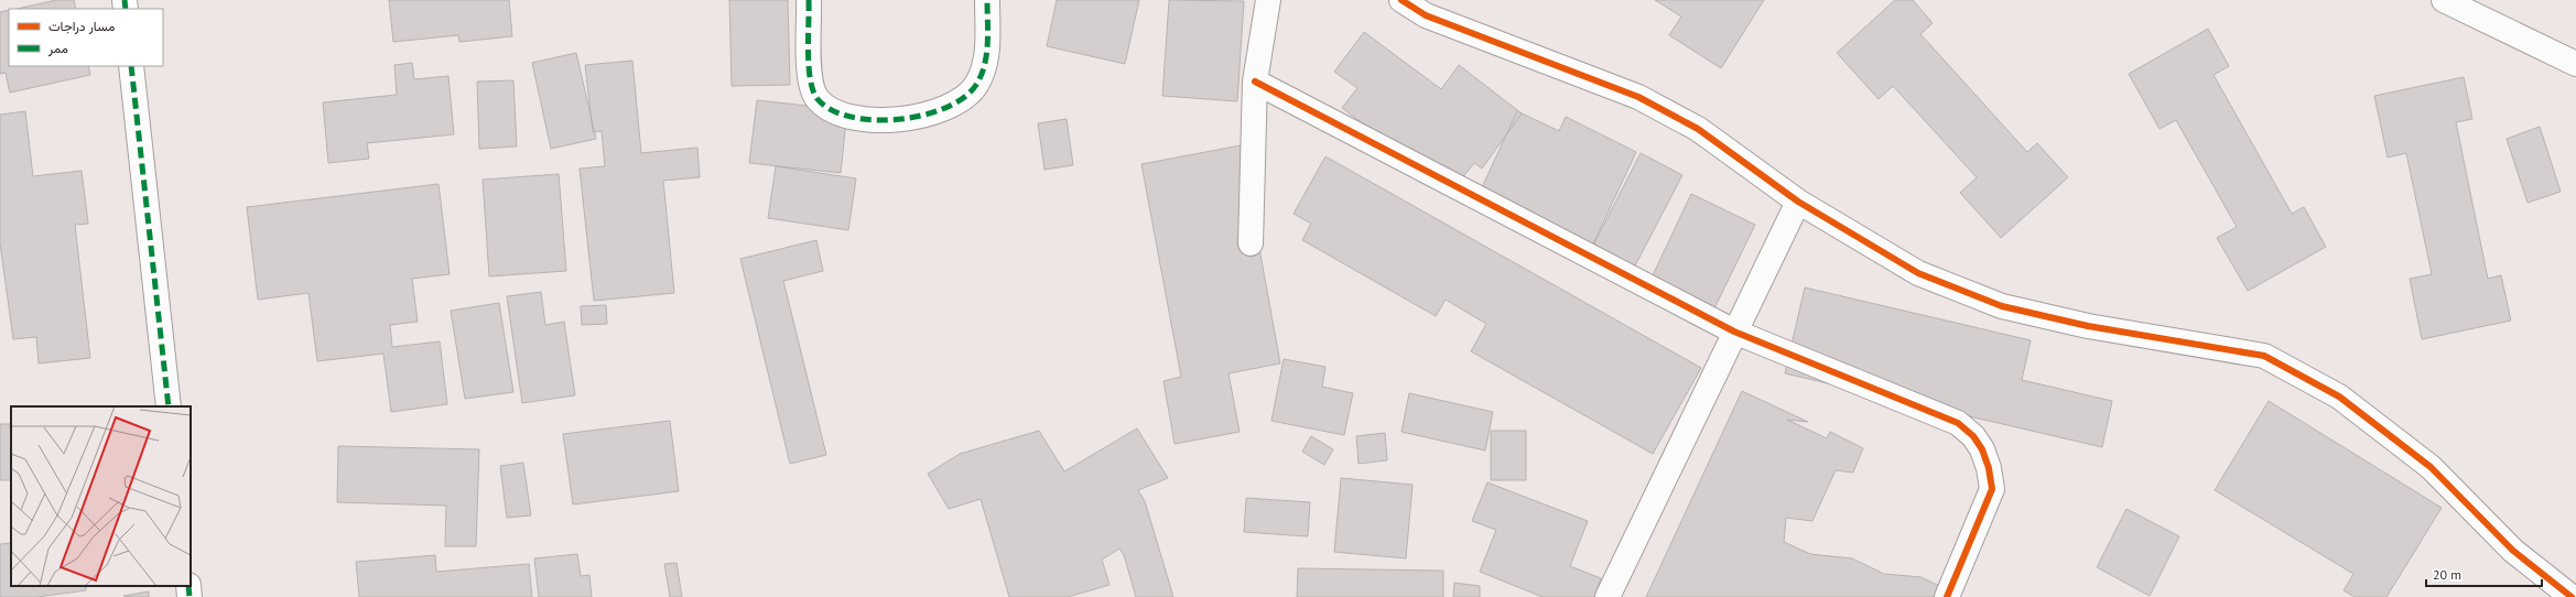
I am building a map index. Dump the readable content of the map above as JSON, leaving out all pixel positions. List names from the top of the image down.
{
  "legend": ["مسار دراجات", "ممر"],
  "scale_bar": "20 m"
}
